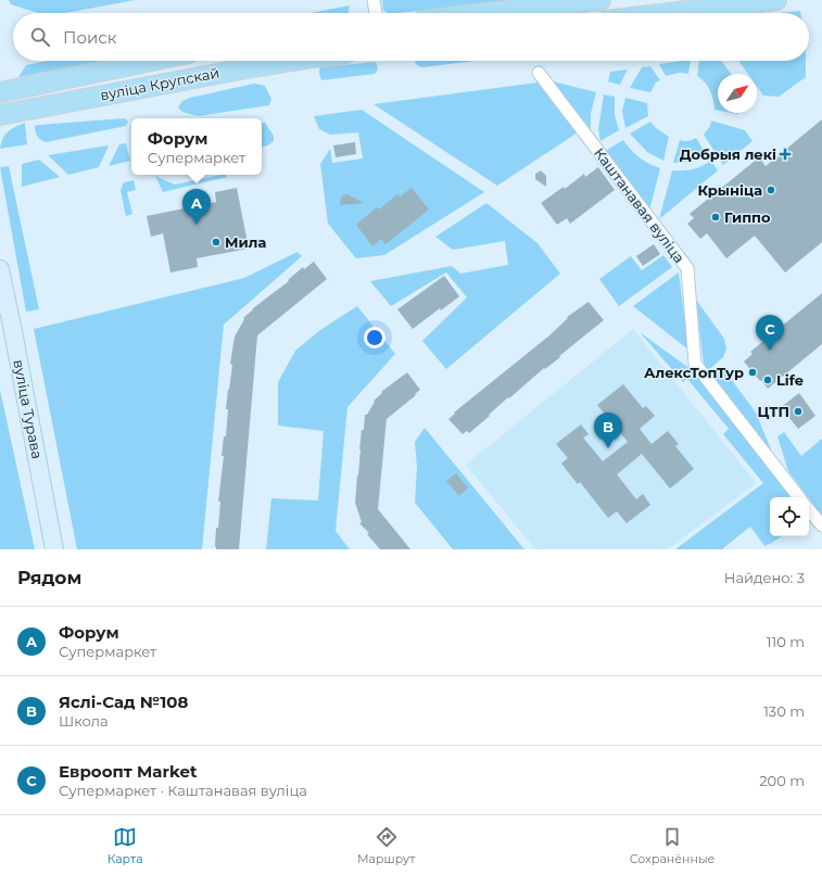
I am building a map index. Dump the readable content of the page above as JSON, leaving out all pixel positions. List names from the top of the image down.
{
  "streets": {
    "main road": ["вуліца Крупскай", "вуліца Турава"],
    "street": ["Каштанавая вуліца"]
  },
  "places": {
    "health": ["Добрыя лекі"],
    "other": [
      "Крыніца",
      "Гиппо",
      "Мила",
      "АлексТопТур",
      "Life",
      "ЦТП"
    ]
  },
  "north": "top right",
  "page": {
    "search": "Поиск",
    "popup": ["Форум", "Супермаркет"],
    "pins": ["A", "C", "B"],
    "heading": ["Рядом", "Найдено: 3"],
    "list": [
      {
        "mark": "A",
        "name": "Форум",
        "note": "Супермаркет",
        "value": "110 m"
      },
      {
        "mark": "B",
        "name": "Яслі-Сад №108",
        "note": "Школа",
        "value": "130 m"
      },
      {
        "mark": "C",
        "name": "Евроопт Market",
        "note": "Супермаркет · Каштанавая вуліца",
        "value": "200 m"
      }
    ],
    "nav": ["Карта", "Маршрут", "Сохранённые"]
  }
}
